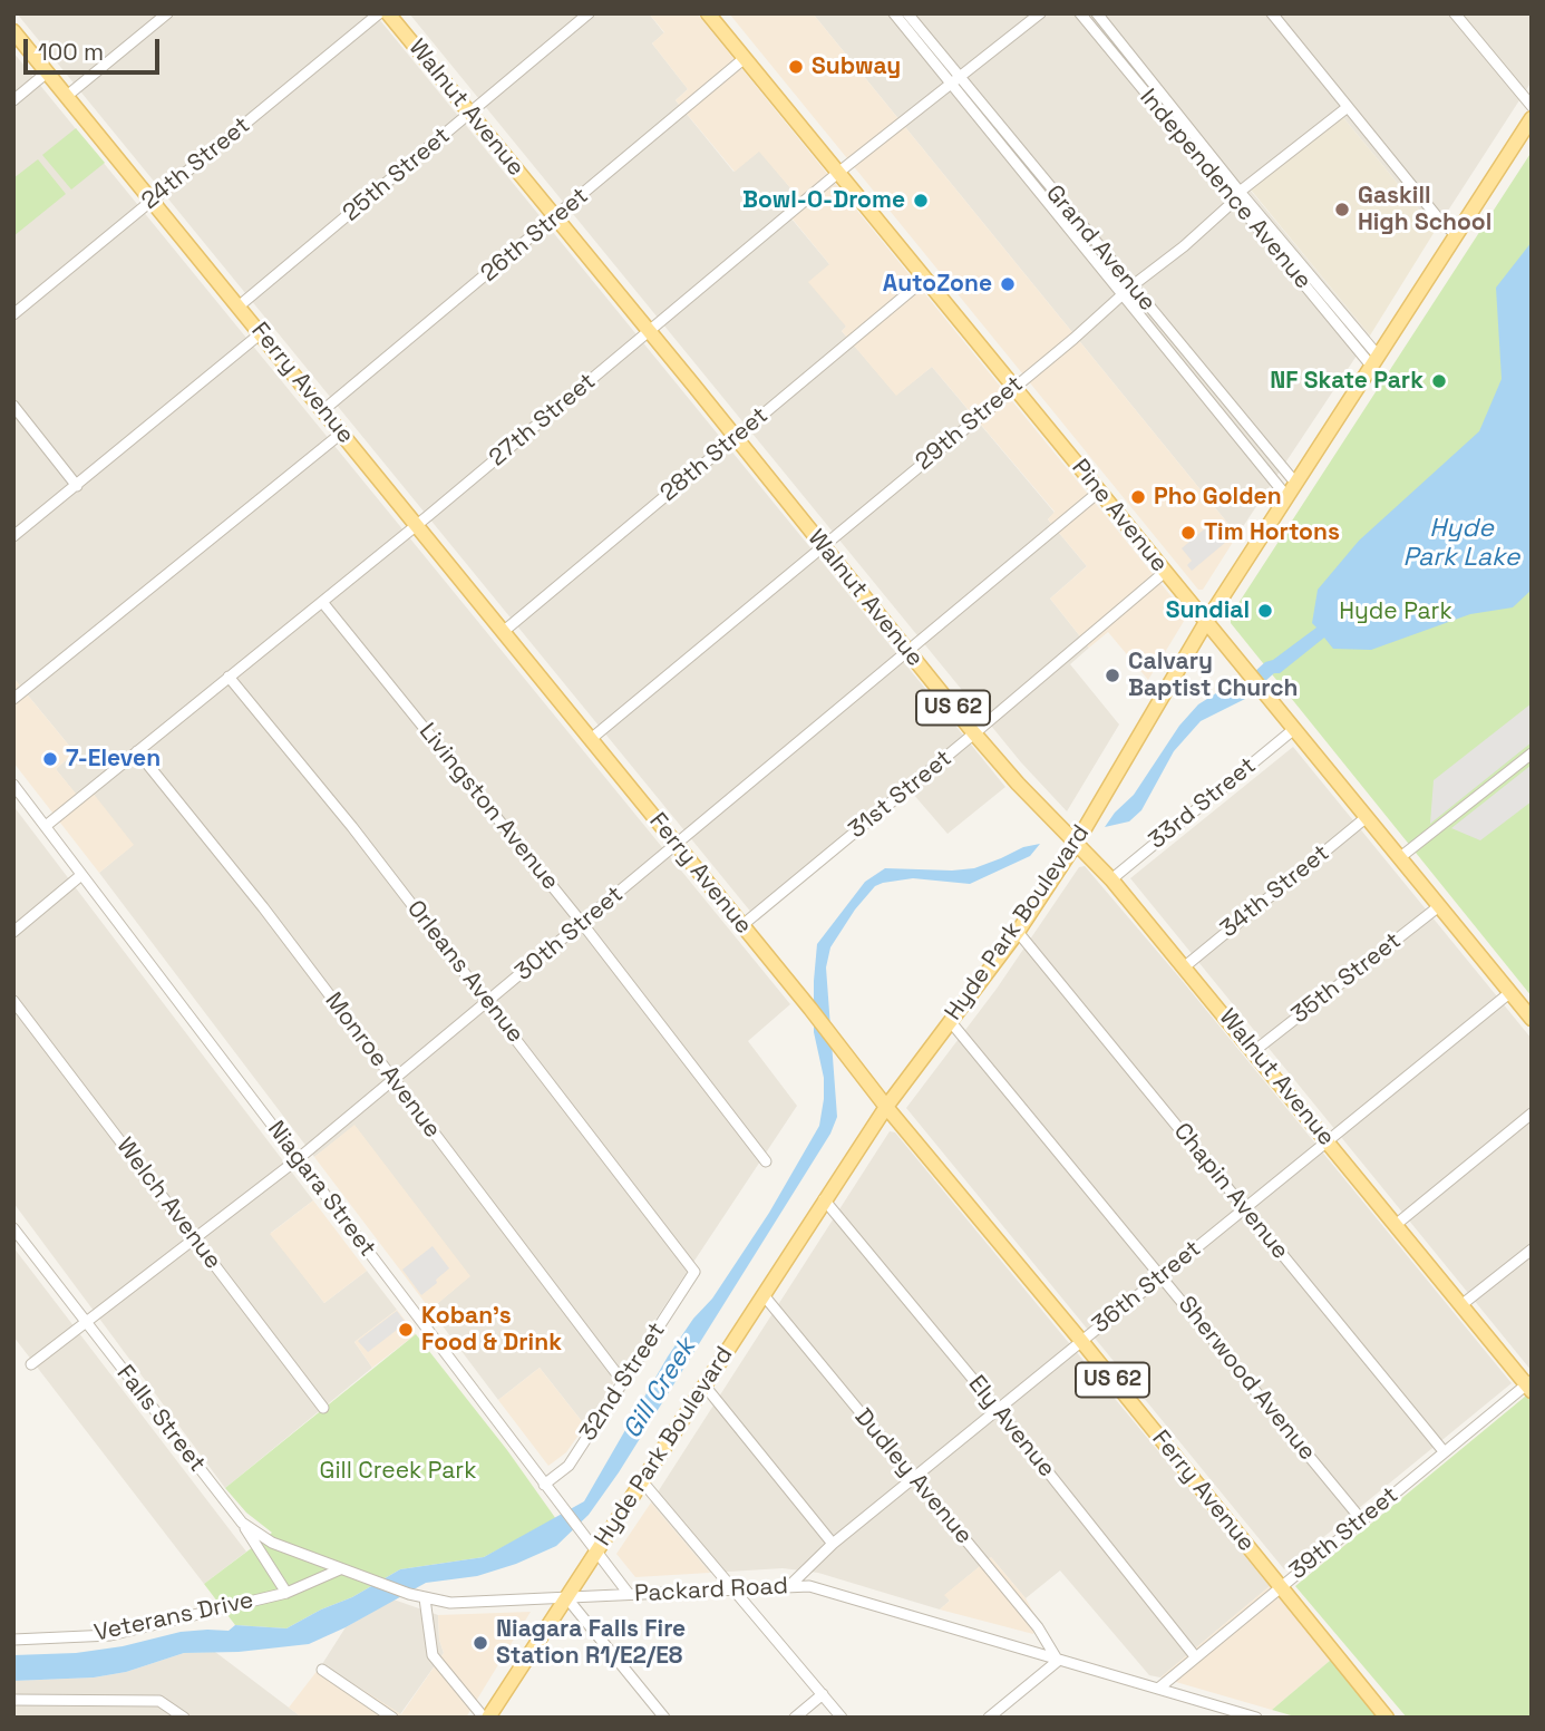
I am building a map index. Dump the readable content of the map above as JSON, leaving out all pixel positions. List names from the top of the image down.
{
  "streets": {
    "main road": [
      "Walnut Avenue",
      "Ferry Avenue",
      "Pine Avenue",
      "US 62",
      "Hyde Park Boulevard"
    ],
    "street": [
      "24th Street",
      "25th Street",
      "Independence Avenue",
      "26th Street",
      "Grand Avenue",
      "27th Street",
      "29th Street",
      "28th Street",
      "31st Street",
      "33rd Street",
      "Livingston Avenue",
      "34th Street",
      "30th Street",
      "Orleans Avenue",
      "35th Street",
      "Monroe Avenue",
      "Niagara Street",
      "Chapin Avenue",
      "Welch Avenue",
      "36th Street",
      "Sherwood Avenue",
      "32nd Street",
      "Falls Street",
      "Ely Avenue",
      "Dudley Avenue",
      "39th Street",
      "Packard Road",
      "Veterans Drive"
    ]
  },
  "crossings": [
    ["Walnut Avenue", "25th Street"],
    ["Walnut Avenue", "26th Street"],
    ["Walnut Avenue", "27th Street"],
    ["Walnut Avenue", "29th Street"],
    ["Walnut Avenue", "28th Street"],
    ["Walnut Avenue", "31st Street"],
    ["Walnut Avenue", "33rd Street"],
    ["Walnut Avenue", "34th Street"],
    ["Walnut Avenue", "Hyde Park Boulevard"],
    ["Walnut Avenue", "30th Street"],
    ["Walnut Avenue", "35th Street"],
    ["Walnut Avenue", "36th Street"],
    ["Walnut Avenue", "39th Street"],
    ["24th Street", "Ferry Avenue"],
    ["25th Street", "Ferry Avenue"],
    ["Independence Avenue", "29th Street"],
    ["Independence Avenue", "Hyde Park Boulevard"],
    ["26th Street", "Ferry Avenue"],
    ["26th Street", "Pine Avenue"],
    ["Grand Avenue", "27th Street"],
    ["Grand Avenue", "29th Street"],
    ["Grand Avenue", "Hyde Park Boulevard"],
    ["Ferry Avenue", "27th Street"],
    ["Ferry Avenue", "29th Street"],
    ["Ferry Avenue", "28th Street"],
    ["Ferry Avenue", "31st Street"],
    ["Ferry Avenue", "Hyde Park Boulevard"],
    ["Ferry Avenue", "30th Street"],
    ["Ferry Avenue", "36th Street"],
    ["Ferry Avenue", "39th Street"],
    ["27th Street", "Pine Avenue"],
    ["27th Street", "Livingston Avenue"],
    ["27th Street", "Orleans Avenue"],
    ["27th Street", "Monroe Avenue"],
    ["27th Street", "Niagara Street"],
    ["29th Street", "Pine Avenue"],
    ["28th Street", "Pine Avenue"],
    ["Pine Avenue", "31st Street"],
    ["Pine Avenue", "33rd Street"],
    ["Pine Avenue", "34th Street"],
    ["Pine Avenue", "Hyde Park Boulevard"],
    ["Pine Avenue", "30th Street"],
    ["Pine Avenue", "35th Street"],
    ["Pine Avenue", "36th Street"],
    ["Livingston Avenue", "30th Street"],
    ["Hyde Park Boulevard", "Niagara Street"],
    ["Hyde Park Boulevard", "Chapin Avenue"],
    ["Hyde Park Boulevard", "Sherwood Avenue"],
    ["Hyde Park Boulevard", "Ely Avenue"],
    ["Hyde Park Boulevard", "Dudley Avenue"],
    ["Hyde Park Boulevard", "Packard Road"],
    ["30th Street", "Orleans Avenue"],
    ["30th Street", "Monroe Avenue"],
    ["30th Street", "Niagara Street"],
    ["30th Street", "Welch Avenue"],
    ["30th Street", "Falls Street"],
    ["Orleans Avenue", "32nd Street"],
    ["Monroe Avenue", "32nd Street"],
    ["Niagara Street", "32nd Street"],
    ["Niagara Street", "Packard Road"],
    ["Chapin Avenue", "36th Street"],
    ["Chapin Avenue", "39th Street"],
    ["36th Street", "Sherwood Avenue"],
    ["36th Street", "Ely Avenue"],
    ["36th Street", "Dudley Avenue"],
    ["36th Street", "Packard Road"],
    ["Sherwood Avenue", "39th Street"],
    ["Falls Street", "Packard Road"],
    ["Ely Avenue", "39th Street"],
    ["Dudley Avenue", "Packard Road"],
    ["39th Street", "Packard Road"]
  ],
  "water": ["Hyde Park Lake", "Gill Creek"],
  "parks": ["Hyde Park", "Gill Creek Park"],
  "places": [
    "Subway",
    "Bowl-O-Drome",
    "Gaskill High School",
    "AutoZone",
    "NF Skate Park",
    "Pho Golden",
    "Tim Hortons",
    "Sundial",
    "Calvary Baptist Church",
    "7-Eleven",
    "Koban's Food & Drink",
    "Niagara Falls Fire Station R1/E2/E8"
  ],
  "scale_bar": "100 m"
}
